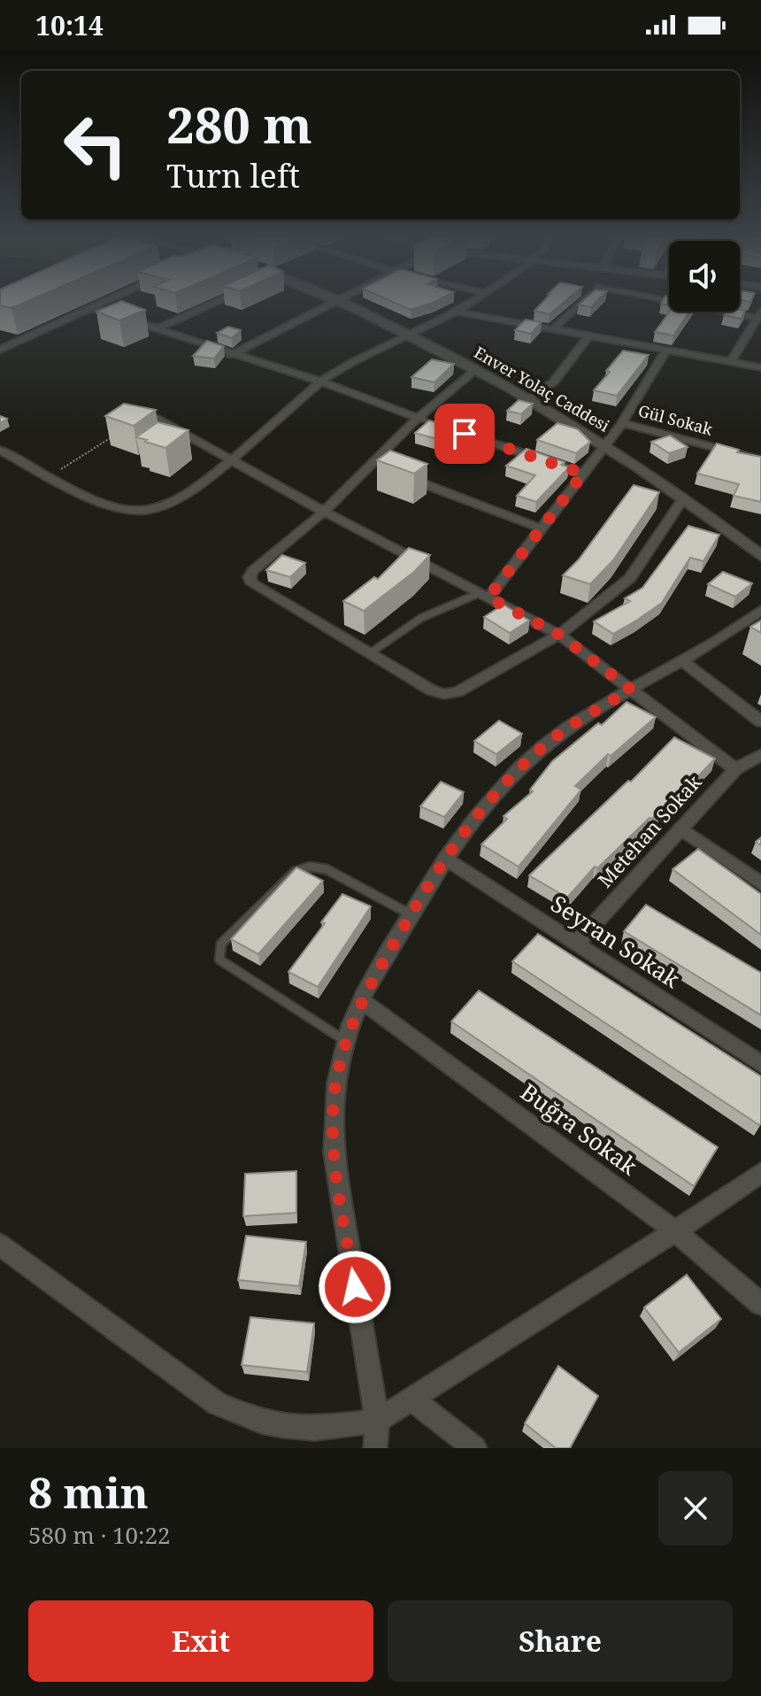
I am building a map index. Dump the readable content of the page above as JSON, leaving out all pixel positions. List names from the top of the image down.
{
  "streets": {
    "street": [
      "Enver Yolaç Caddesi",
      "Gül Sokak",
      "Metehan Sokak",
      "Seyran Sokak",
      "Buğra Sokak"
    ]
  },
  "crossings": [
    ["Metehan Sokak", "Seyran Sokak"]
  ],
  "page": {
    "status": "10:14",
    "turn": ["280 m", "Turn left"],
    "heading": ["8 min", "580 m · 10:22"],
    "buttons": ["Exit", "Share"]
  }
}
